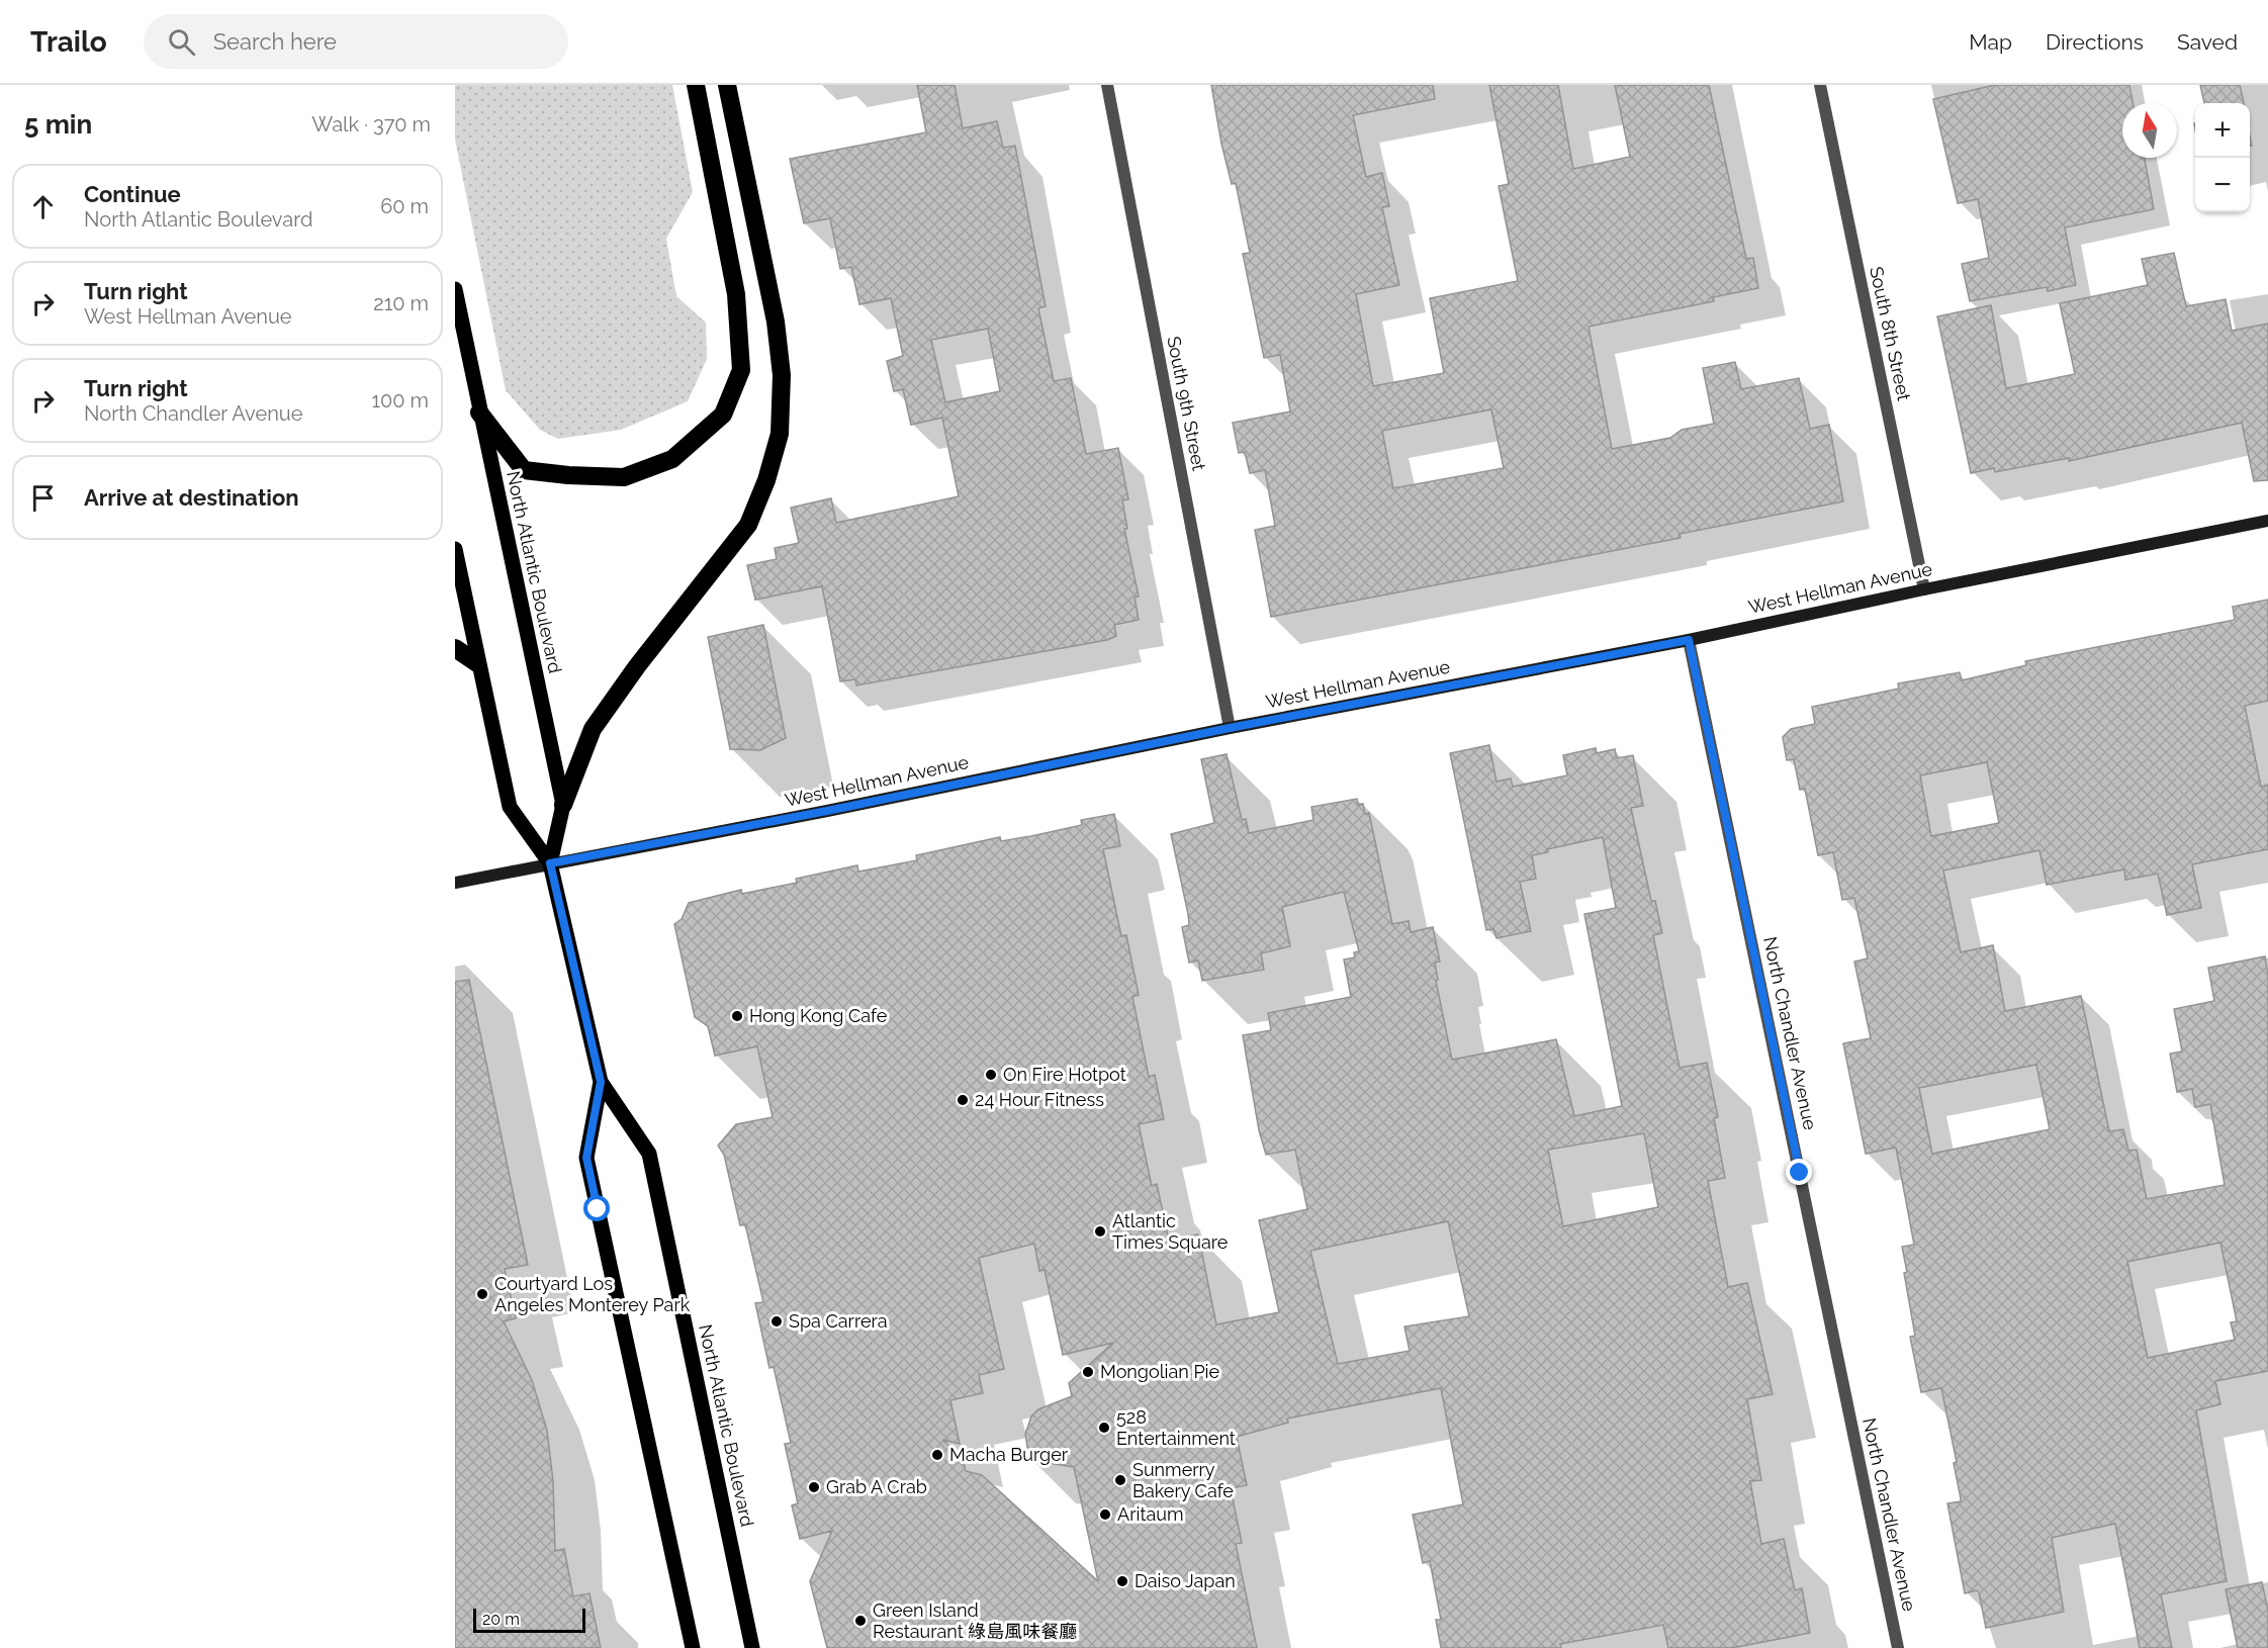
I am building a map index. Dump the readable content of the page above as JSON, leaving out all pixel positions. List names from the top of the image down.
{
  "streets": {
    "main road": ["North Atlantic Boulevard"],
    "street": [
      "South 8th Street",
      "South 9th Street",
      "West Hellman Avenue",
      "North Chandler Avenue"
    ]
  },
  "crossings": [
    ["South 8th Street", "West Hellman Avenue"],
    ["South 9th Street", "West Hellman Avenue"],
    ["North Atlantic Boulevard", "West Hellman Avenue"],
    ["West Hellman Avenue", "North Chandler Avenue"]
  ],
  "places": [
    "Hong Kong Cafe",
    "On Fire Hotpot",
    "24 Hour Fitness",
    "Atlantic Times Square",
    "Courtyard Los Angeles Monterey Park",
    "Spa Carrera",
    "Mongolian Pie",
    "528 Entertainment",
    "Macha Burger",
    "Sunmerry Bakery Cafe",
    "Grab A Crab",
    "Aritaum",
    "Daiso Japan",
    "Green Island Restaurant 綠島風味餐廳"
  ],
  "scale_bar": "20 m",
  "north": "top",
  "page": {
    "header": "Trailo",
    "search": "Search here",
    "nav": ["Map", "Directions", "Saved"],
    "heading": ["5 min", "Walk · 370 m"],
    "map_buttons": ["+", "−"],
    "list": [
      ["Continue", "North Atlantic Boulevard", "60 m"],
      ["Turn right", "West Hellman Avenue", "210 m"],
      ["Turn right", "North Chandler Avenue", "100 m"],
      "Arrive at destination"
    ],
    "scale": "20 m"
  }
}
